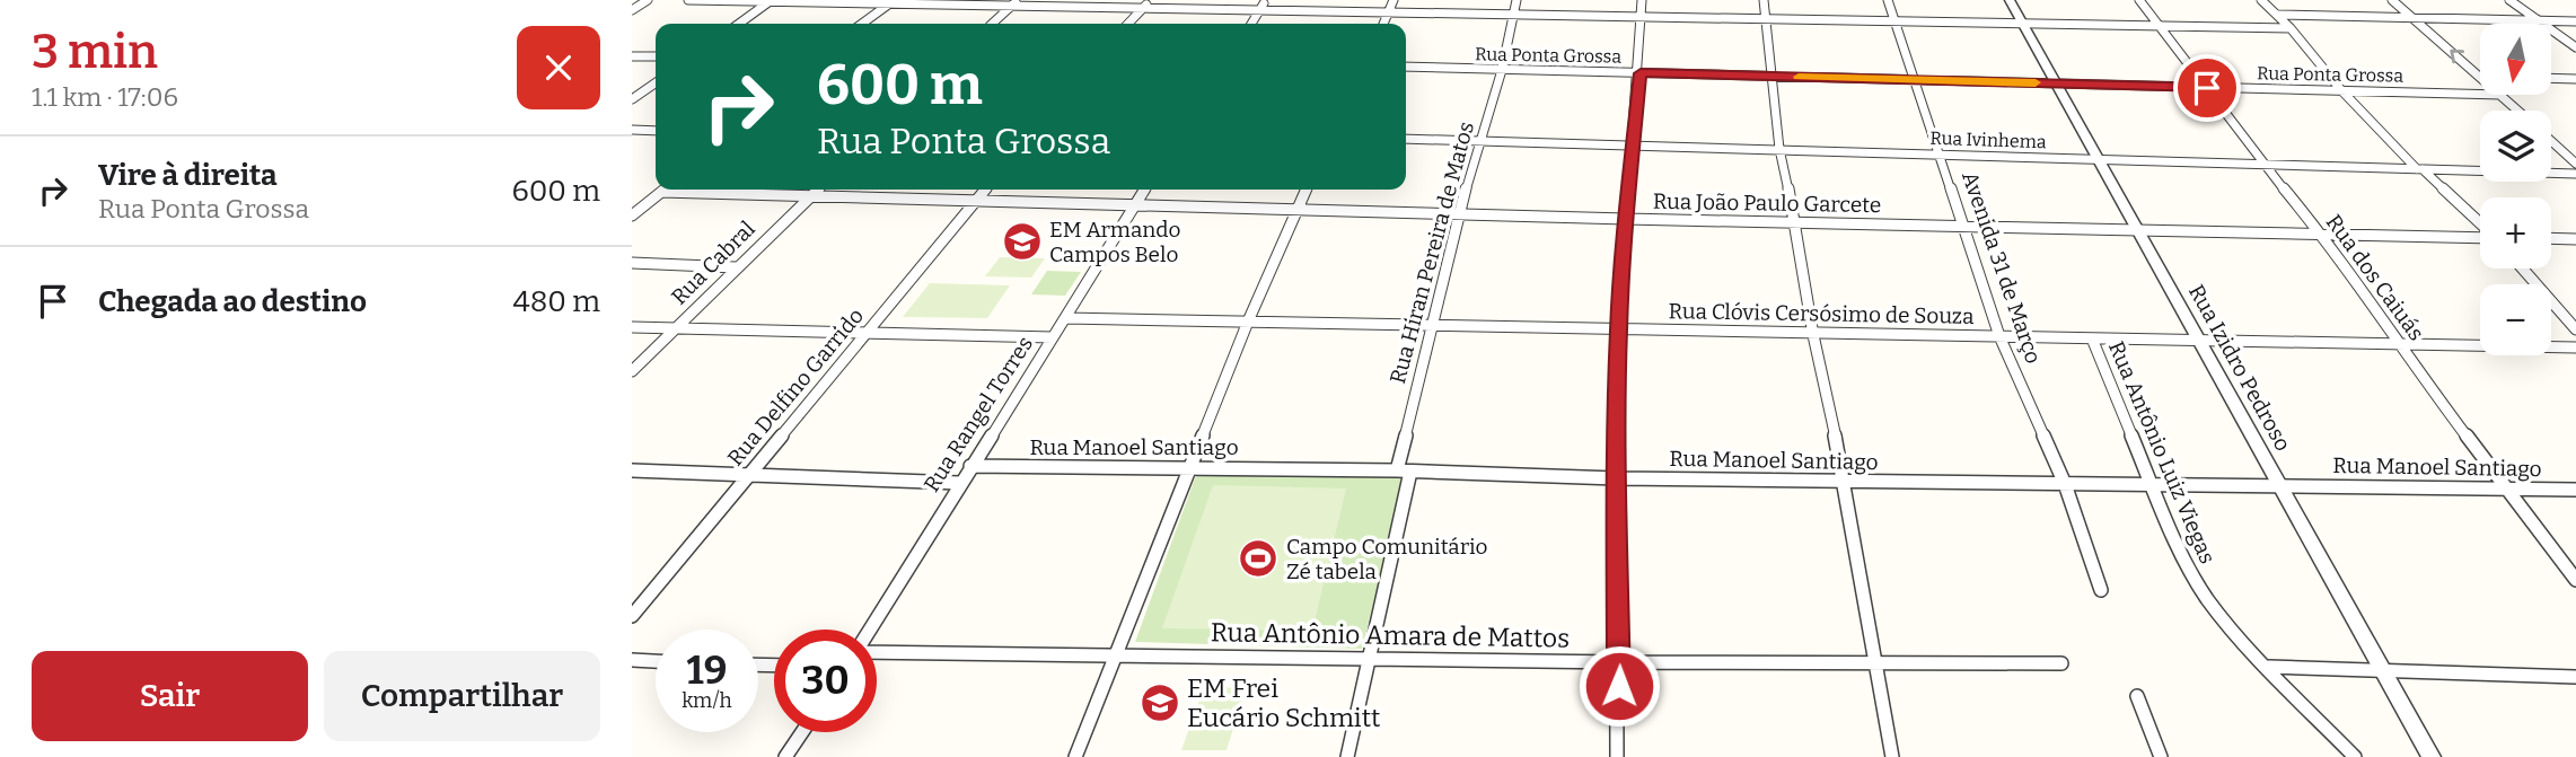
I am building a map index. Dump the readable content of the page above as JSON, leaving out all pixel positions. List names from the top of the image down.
{
  "streets": {
    "street": [
      "Rua Ponta Grossa",
      "Rua Ivinhema",
      "Rua João Paulo Garcete",
      "Rua Hiran Pereira de Matos",
      "Rua Cabral",
      "Avenida 31 de Março",
      "Rua dos Caiuás",
      "Rua Clóvis Cersósimo de Souza",
      "Rua Izidro Pedroso",
      "Rua Delfino Garrido",
      "Rua Rangel Torres",
      "Rua Manoel Santiago",
      "Rua Antônio Luiz Viegas",
      "Rua Antônio Amara de Mattos"
    ]
  },
  "crossings": [
    ["Rua Ponta Grossa", "Rua Hiran Pereira de Matos"],
    ["Rua Ponta Grossa", "Avenida 31 de Março"],
    ["Rua Ponta Grossa", "Rua dos Caiuás"],
    ["Rua Ponta Grossa", "Rua Izidro Pedroso"],
    ["Rua Ivinhema", "Rua Hiran Pereira de Matos"],
    ["Rua Ivinhema", "Avenida 31 de Março"],
    ["Rua Ivinhema", "Rua dos Caiuás"],
    ["Rua Ivinhema", "Rua Izidro Pedroso"],
    ["Rua João Paulo Garcete", "Rua Hiran Pereira de Matos"],
    ["Rua João Paulo Garcete", "Rua Cabral"],
    ["Rua João Paulo Garcete", "Avenida 31 de Março"],
    ["Rua João Paulo Garcete", "Rua dos Caiuás"],
    ["Rua João Paulo Garcete", "Rua Izidro Pedroso"],
    ["Rua João Paulo Garcete", "Rua Delfino Garrido"],
    ["Rua João Paulo Garcete", "Rua Rangel Torres"],
    ["Rua Hiran Pereira de Matos", "Rua Clóvis Cersósimo de Souza"],
    ["Rua Hiran Pereira de Matos", "Rua Manoel Santiago"],
    ["Rua Hiran Pereira de Matos", "Rua Antônio Amara de Mattos"],
    ["Avenida 31 de Março", "Rua Clóvis Cersósimo de Souza"],
    ["Avenida 31 de Março", "Rua Manoel Santiago"],
    ["Rua dos Caiuás", "Rua Clóvis Cersósimo de Souza"],
    ["Rua dos Caiuás", "Rua Manoel Santiago"],
    ["Rua Clóvis Cersósimo de Souza", "Rua Izidro Pedroso"],
    ["Rua Clóvis Cersósimo de Souza", "Rua Rangel Torres"],
    ["Rua Clóvis Cersósimo de Souza", "Rua Antônio Luiz Viegas"],
    ["Rua Izidro Pedroso", "Rua Manoel Santiago"],
    ["Rua Rangel Torres", "Rua Manoel Santiago"],
    ["Rua Manoel Santiago", "Rua Antônio Luiz Viegas"]
  ],
  "places": {
    "school or university": ["EM Armando Campos Belo", "EM Frei Eucário Schmitt"],
    "sports": ["Campo Comunitário Zé tabela"]
  },
  "north": "bottom",
  "page": {
    "heading": ["3 min", "1.1 km · 17:06"],
    "map_buttons": ["+", "−"],
    "turn": ["600 m", "Rua Ponta Grossa"],
    "list": [
      {
        "name": "Vire à direita",
        "note": "Rua Ponta Grossa",
        "value": "600 m"
      },
      {
        "name": "Chegada ao destino",
        "value": "480 m"
      }
    ],
    "speed": "19 km/h",
    "limit": "30",
    "buttons": ["Sair", "Compartilhar"]
  }
}
